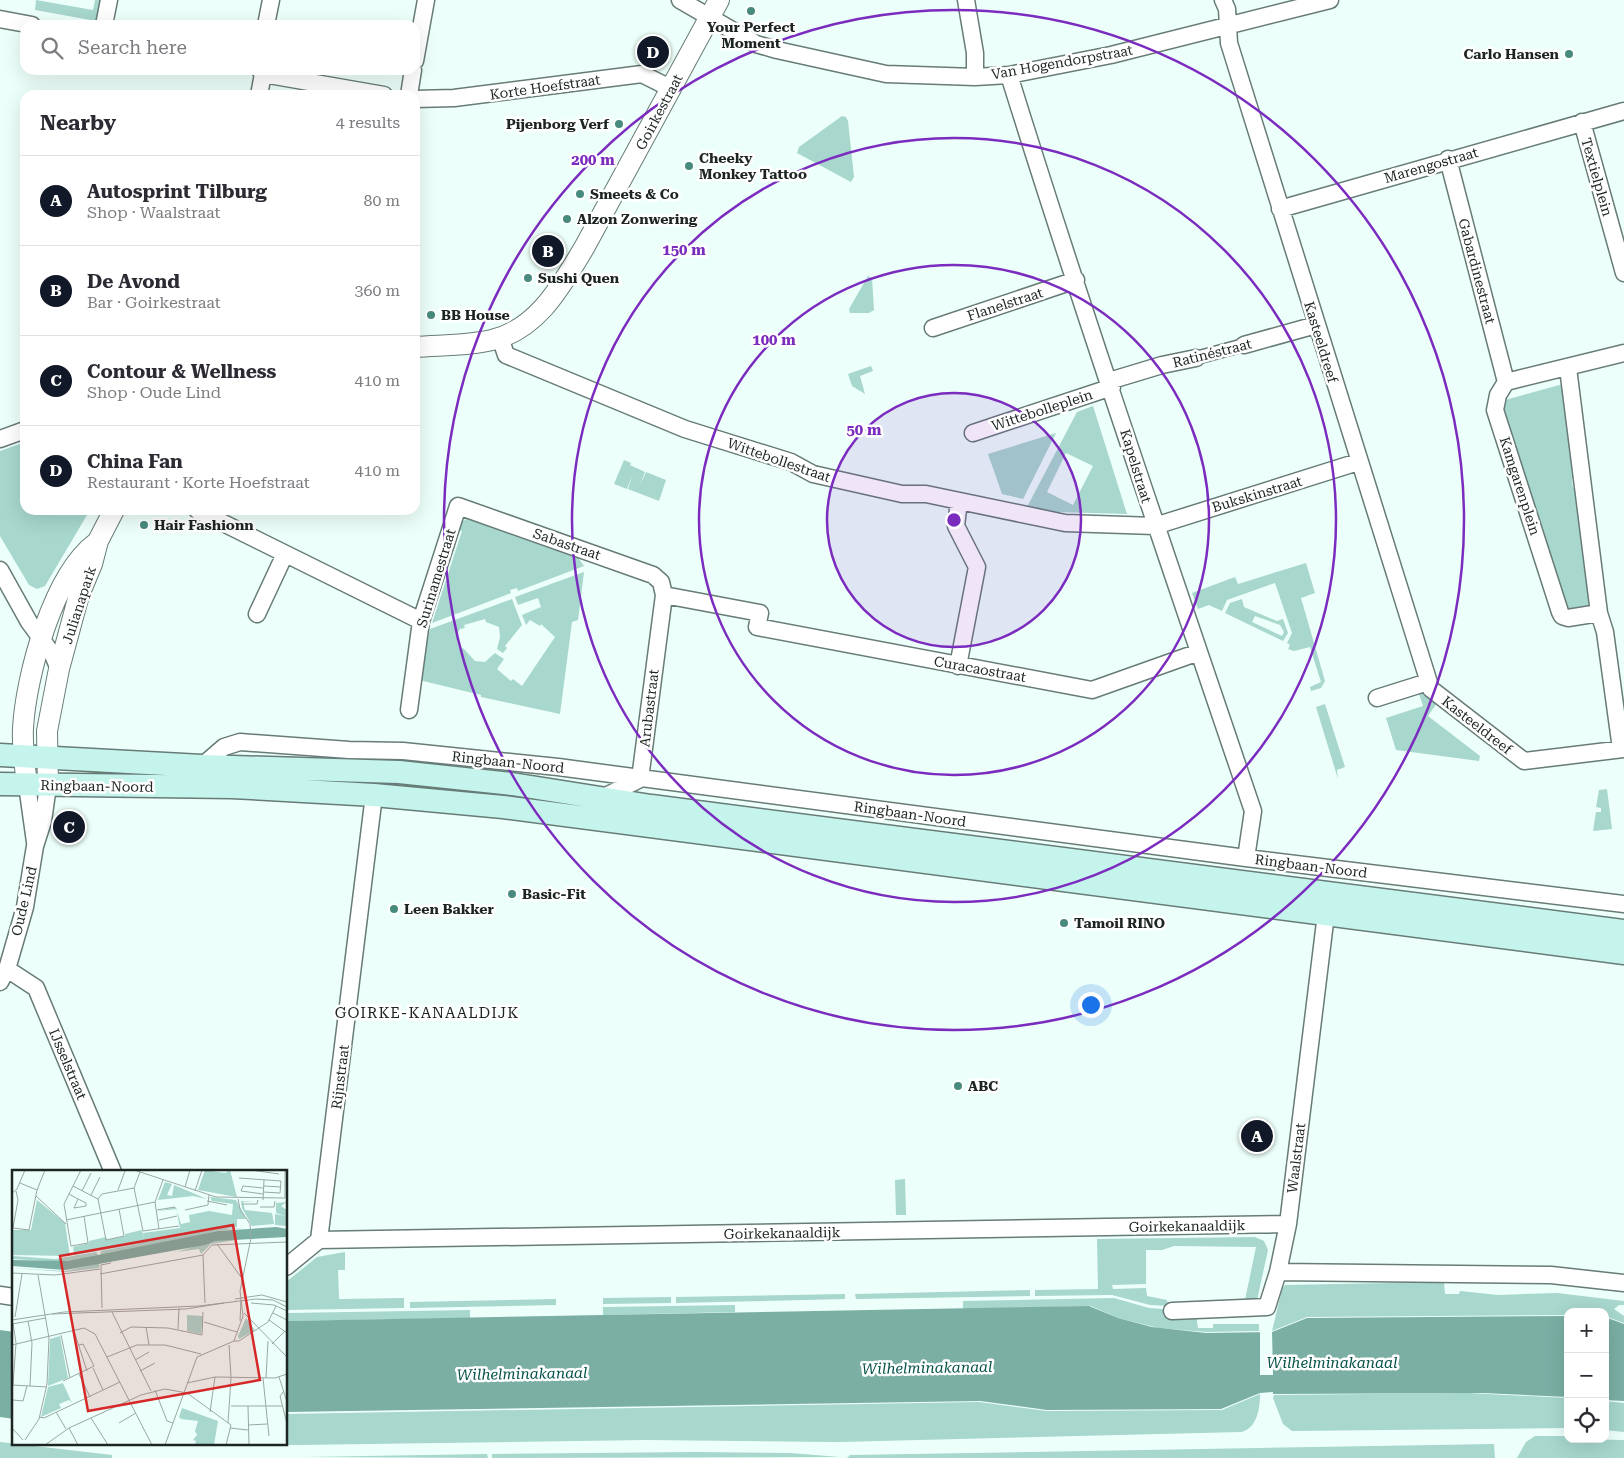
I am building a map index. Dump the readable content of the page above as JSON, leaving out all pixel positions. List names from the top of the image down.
{
  "streets": {
    "main road": ["Ringbaan-Noord"],
    "street": [
      "Van Hogendorpstraat",
      "Korte Hoefstraat",
      "Goirkestraat",
      "Marengostraat",
      "Textielplein",
      "Gabardinestraat",
      "Flanelstraat",
      "Kasteeldreef",
      "Ratinéstraat",
      "Wittebolleplein",
      "Wittebollestraat",
      "Kapelstraat",
      "Kamgarenplein",
      "Bukskinstraat",
      "Sabastraat",
      "Surinamestraat",
      "Julianapark",
      "Curacaostraat",
      "Arubastraat",
      "Oude Lind",
      "IJsselstraat",
      "Rijnstraat",
      "Waalstraat",
      "Goirkekanaaldijk"
    ]
  },
  "crossings": [
    ["Van Hogendorpstraat", "Goirkestraat"],
    ["Van Hogendorpstraat", "Kasteeldreef"],
    ["Van Hogendorpstraat", "Kapelstraat"],
    ["Korte Hoefstraat", "Goirkestraat"],
    ["Goirkestraat", "Wittebollestraat"],
    ["Marengostraat", "Textielplein"],
    ["Marengostraat", "Gabardinestraat"],
    ["Marengostraat", "Kasteeldreef"],
    ["Gabardinestraat", "Kamgarenplein"],
    ["Flanelstraat", "Kapelstraat"],
    ["Kasteeldreef", "Ratinéstraat"],
    ["Kasteeldreef", "Bukskinstraat"],
    ["Ratinéstraat", "Wittebolleplein"],
    ["Ratinéstraat", "Kapelstraat"],
    ["Wittebolleplein", "Kapelstraat"],
    ["Wittebollestraat", "Kapelstraat"],
    ["Wittebollestraat", "Bukskinstraat"],
    ["Kapelstraat", "Bukskinstraat"],
    ["Kapelstraat", "Curacaostraat"],
    ["Kapelstraat", "Ringbaan-Noord"],
    ["Sabastraat", "Surinamestraat"],
    ["Sabastraat", "Curacaostraat"],
    ["Sabastraat", "Arubastraat"],
    ["Julianapark", "Ringbaan-Noord"],
    ["Julianapark", "Oude Lind"],
    ["Curacaostraat", "Arubastraat"],
    ["Arubastraat", "Ringbaan-Noord"],
    ["Ringbaan-Noord", "Oude Lind"],
    ["Ringbaan-Noord", "Rijnstraat"],
    ["Ringbaan-Noord", "Waalstraat"],
    ["Oude Lind", "IJsselstraat"],
    ["Rijnstraat", "Goirkekanaaldijk"],
    ["Waalstraat", "Goirkekanaaldijk"]
  ],
  "districts": ["GOIRKE-KANAALDIJK"],
  "water": ["Wilhelminakanaal"],
  "places": [
    "Your Perfect Moment",
    "Carlo Hansen",
    "Pijenborg Verf",
    "Cheeky Monkey Tattoo",
    "Smeets & Co",
    "Alzon Zonwering",
    "Sushi Quen",
    "BB House",
    "Hair Fashionn",
    "Basic-Fit",
    "Leen Bakker",
    "Tamoil RINO",
    "ABC"
  ],
  "page": {
    "search": "Search here",
    "pins": [
      "D",
      "B",
      "C",
      "A"
    ],
    "heading": ["Nearby", "4 results"],
    "list": [
      {
        "mark": "A",
        "name": "Autosprint Tilburg",
        "note": "Shop · Waalstraat",
        "value": "80 m"
      },
      {
        "mark": "B",
        "name": "De Avond",
        "note": "Bar · Goirkestraat",
        "value": "360 m"
      },
      {
        "mark": "C",
        "name": "Contour & Wellness",
        "note": "Shop · Oude Lind",
        "value": "410 m"
      },
      {
        "mark": "D",
        "name": "China Fan",
        "note": "Restaurant · Korte Hoefstraat",
        "value": "410 m"
      }
    ],
    "map_buttons": ["+", "−"]
  },
  "rings": [
    "200 m",
    "150 m",
    "100 m",
    "50 m"
  ]
}
